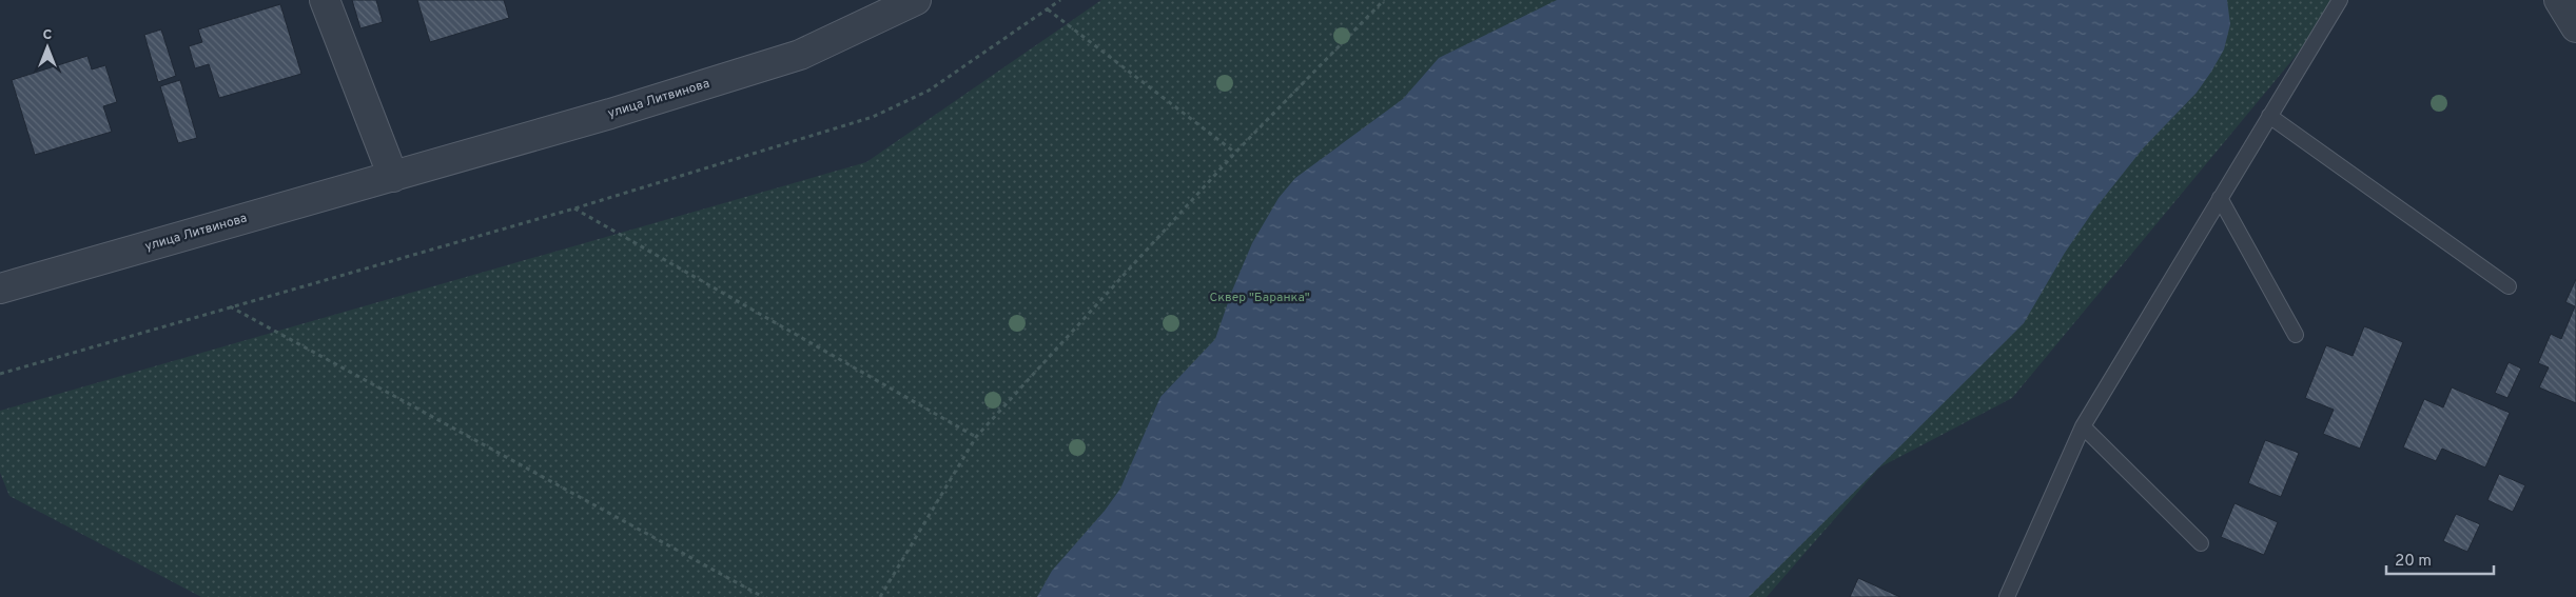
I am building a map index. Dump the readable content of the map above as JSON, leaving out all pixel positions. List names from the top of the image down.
{
  "streets": {
    "street": ["улица Литвинова"]
  },
  "parks": ["Сквер \"Баранка\""],
  "scale_bar": "20 m",
  "north": "top"
}
